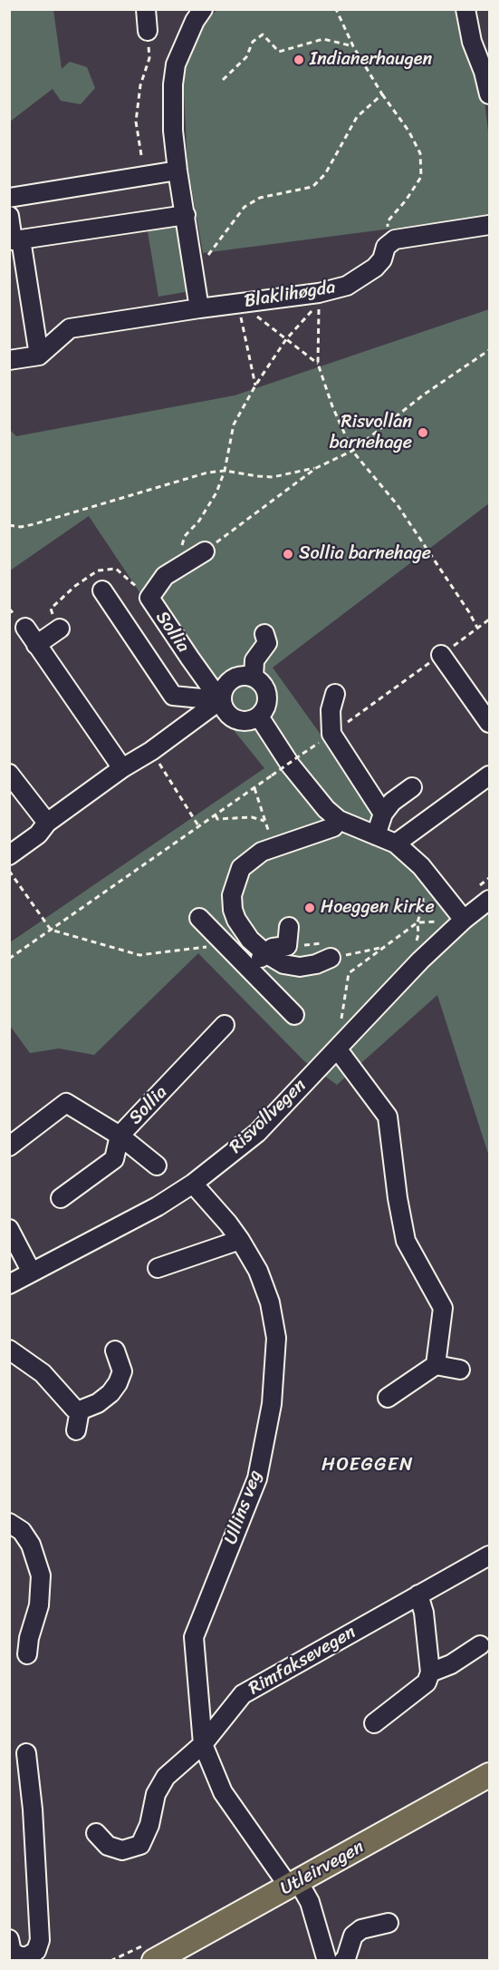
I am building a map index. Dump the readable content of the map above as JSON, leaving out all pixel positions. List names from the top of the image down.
{
  "streets": {
    "main road": ["Utleirvegen"],
    "street": [
      "Blaklihøgda",
      "Sollia",
      "Risvollvegen",
      "Ullins veg",
      "Rimfaksevegen"
    ]
  },
  "crossings": [
    ["Risvollvegen", "Ullins veg"],
    ["Ullins veg", "Rimfaksevegen"],
    ["Ullins veg", "Utleirvegen"]
  ],
  "districts": ["HOEGGEN"],
  "places": [
    "Indianerhaugen",
    "Risvollan barnehage",
    "Sollia barnehage",
    "Hoeggen kirke"
  ]
}
